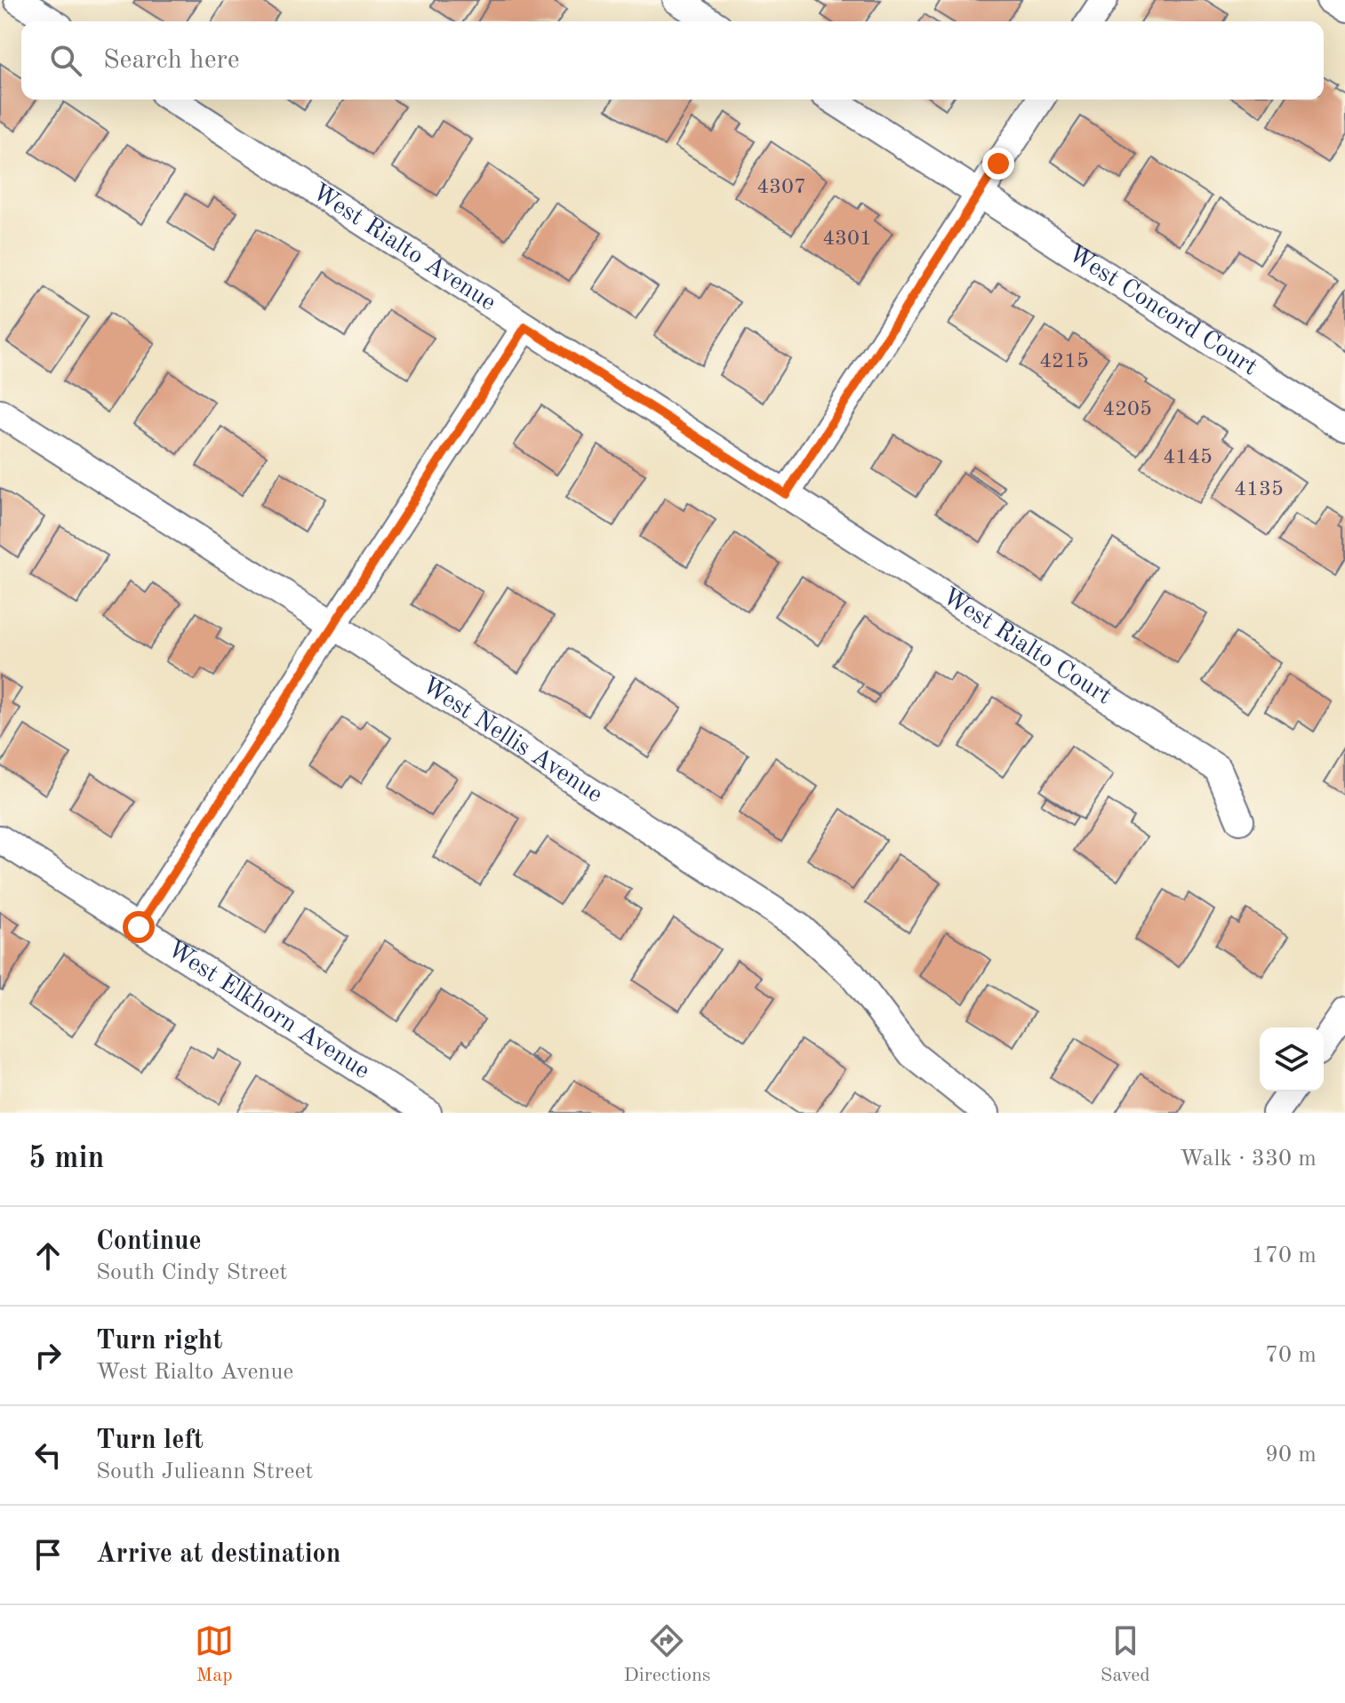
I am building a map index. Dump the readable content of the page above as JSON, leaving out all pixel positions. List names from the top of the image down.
{
  "streets": {
    "street": [
      "West Rialto Avenue",
      "West Concord Court",
      "West Rialto Court",
      "West Nellis Avenue",
      "West Elkhorn Avenue"
    ]
  },
  "crossings": [
    ["West Rialto Avenue", "West Rialto Court"]
  ],
  "house_numbers": [
    "4307",
    "4301",
    "4215",
    "4205",
    "4145",
    "4135"
  ],
  "page": {
    "search": "Search here",
    "heading": ["5 min", "Walk · 330 m"],
    "list": [
      ["Continue", "South Cindy Street", "170 m"],
      ["Turn right", "West Rialto Avenue", "70 m"],
      ["Turn left", "South Julieann Street", "90 m"],
      "Arrive at destination"
    ],
    "nav": ["Map", "Directions", "Saved"]
  }
}
